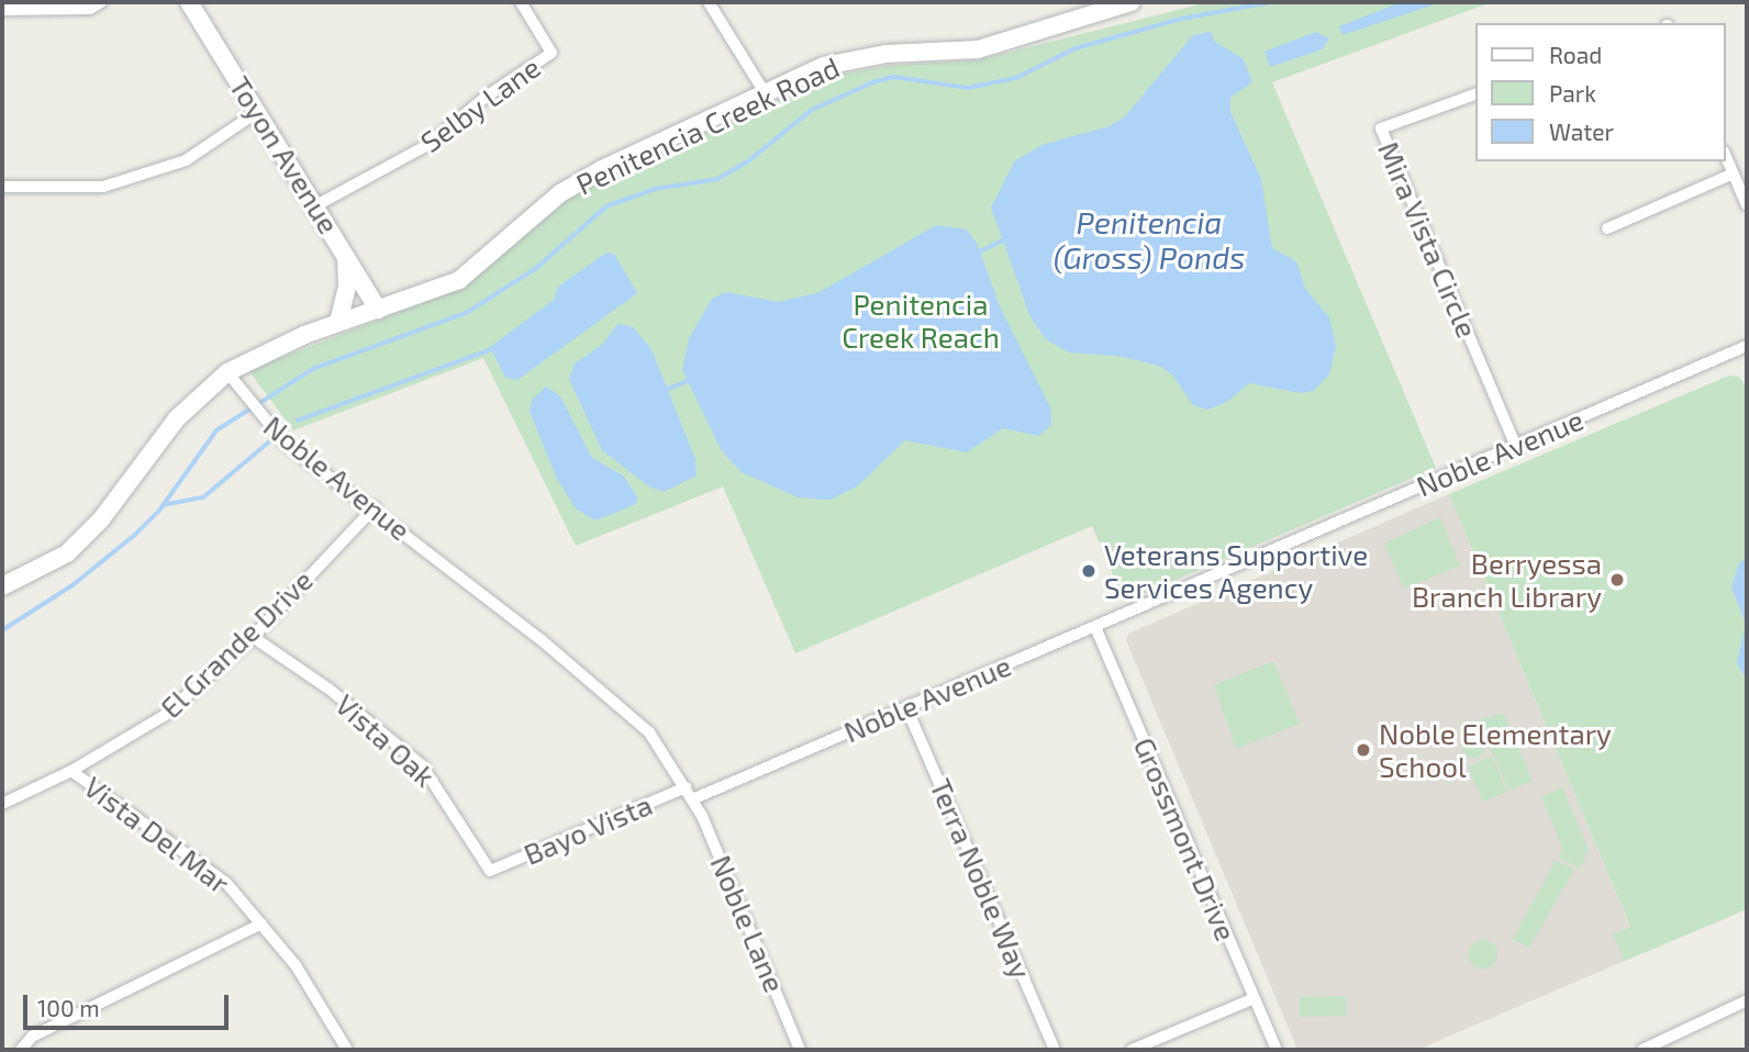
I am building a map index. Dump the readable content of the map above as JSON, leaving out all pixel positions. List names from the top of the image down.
{
  "streets": {
    "street": [
      "Selby Lane",
      "Penitencia Creek Road",
      "Toyon Avenue",
      "Mira Vista Circle",
      "Noble Avenue",
      "El Grande Drive",
      "Vista Oak",
      "Bayo Vista",
      "Vista Del Mar",
      "Grossmont Drive",
      "Terra Noble Way",
      "Noble Lane"
    ]
  },
  "crossings": [
    ["Selby Lane", "Toyon Avenue"],
    ["Penitencia Creek Road", "Toyon Avenue"],
    ["Penitencia Creek Road", "Noble Avenue"],
    ["Mira Vista Circle", "Noble Avenue"],
    ["Noble Avenue", "El Grande Drive"],
    ["Noble Avenue", "Bayo Vista"],
    ["Noble Avenue", "Grossmont Drive"],
    ["Noble Avenue", "Terra Noble Way"],
    ["Noble Avenue", "Noble Lane"],
    ["El Grande Drive", "Vista Oak"],
    ["El Grande Drive", "Vista Del Mar"],
    ["Vista Oak", "Bayo Vista"]
  ],
  "water": ["Penitencia (Gross) Ponds"],
  "parks": ["Penitencia Creek Reach"],
  "places": ["Veterans Supportive Services Agency", "Berryessa Branch Library", "Noble Elementary School"],
  "legend": ["Road", "Park", "Water"],
  "scale_bar": "100 m"
}
